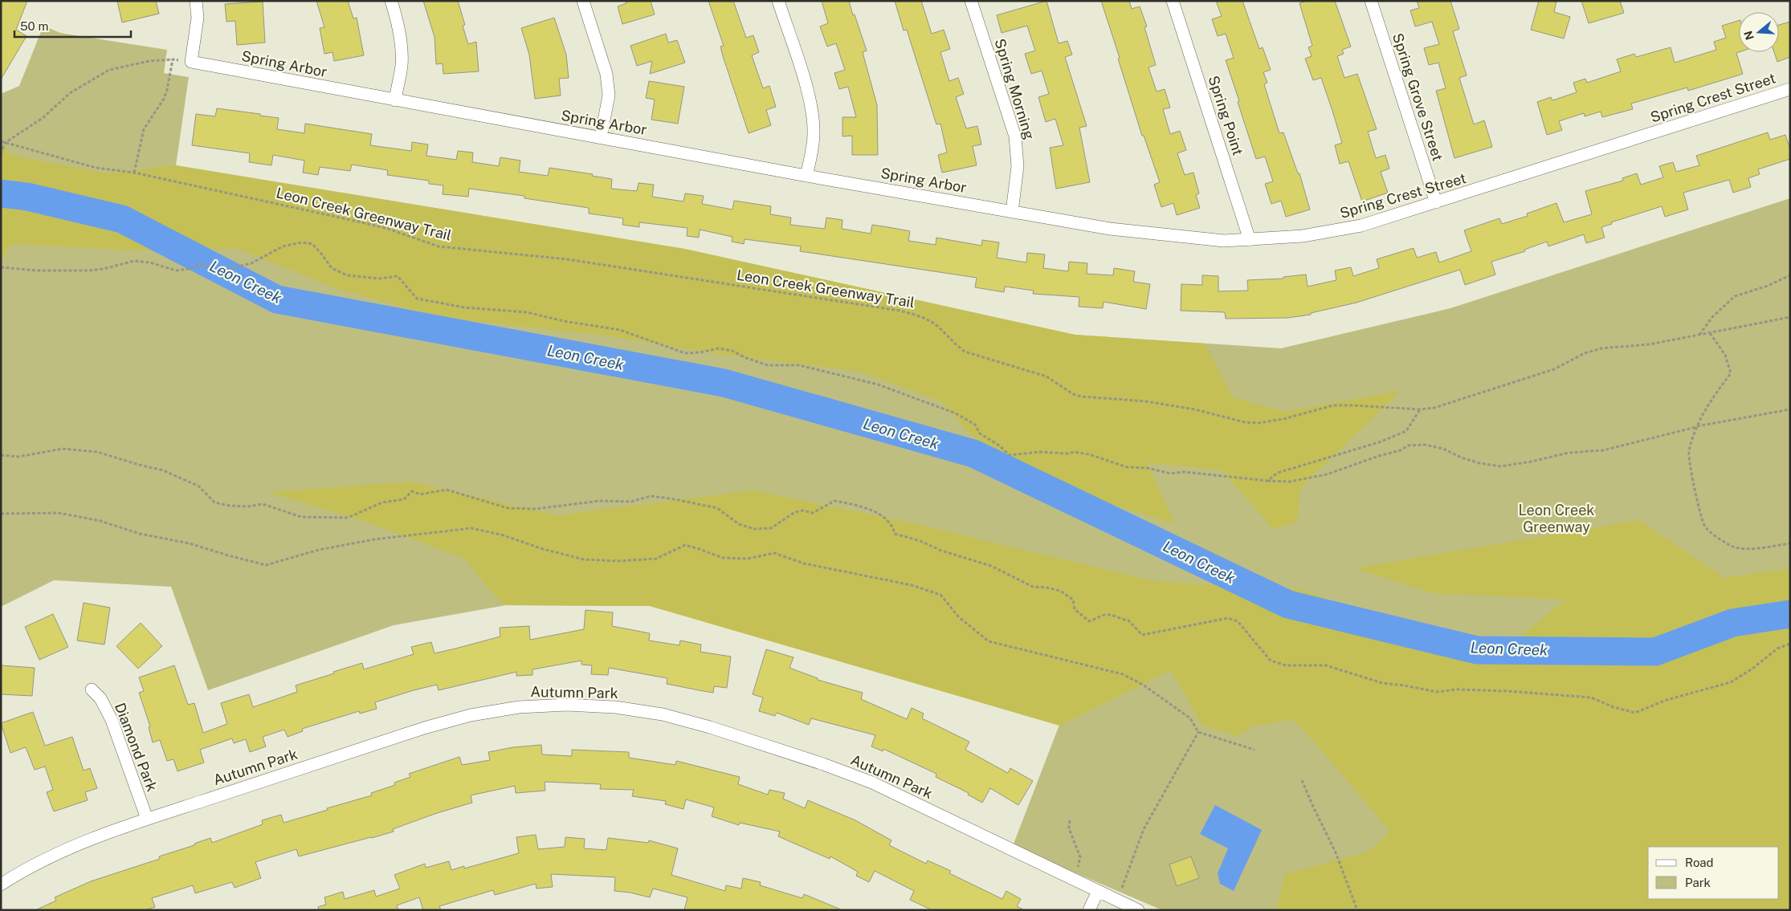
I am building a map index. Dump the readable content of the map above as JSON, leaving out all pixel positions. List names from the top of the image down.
{
  "streets": {
    "street": [
      "Spring Arbor",
      "Spring Morning",
      "Spring Grove Street",
      "Spring Crest Street",
      "Spring Point",
      "Autumn Park",
      "Diamond Park"
    ],
    "path": ["Leon Creek Greenway Trail"]
  },
  "crossings": [
    ["Spring Arbor", "Spring Morning"],
    ["Spring Arbor", "Spring Crest Street"],
    ["Spring Morning", "Spring Crest Street"],
    ["Spring Grove Street", "Spring Crest Street"],
    ["Spring Crest Street", "Spring Point"],
    ["Autumn Park", "Diamond Park"]
  ],
  "water": ["Leon Creek"],
  "parks": ["Leon Creek Greenway"],
  "legend": ["Road", "Park"],
  "scale_bar": "50 m",
  "north": "left"
}
